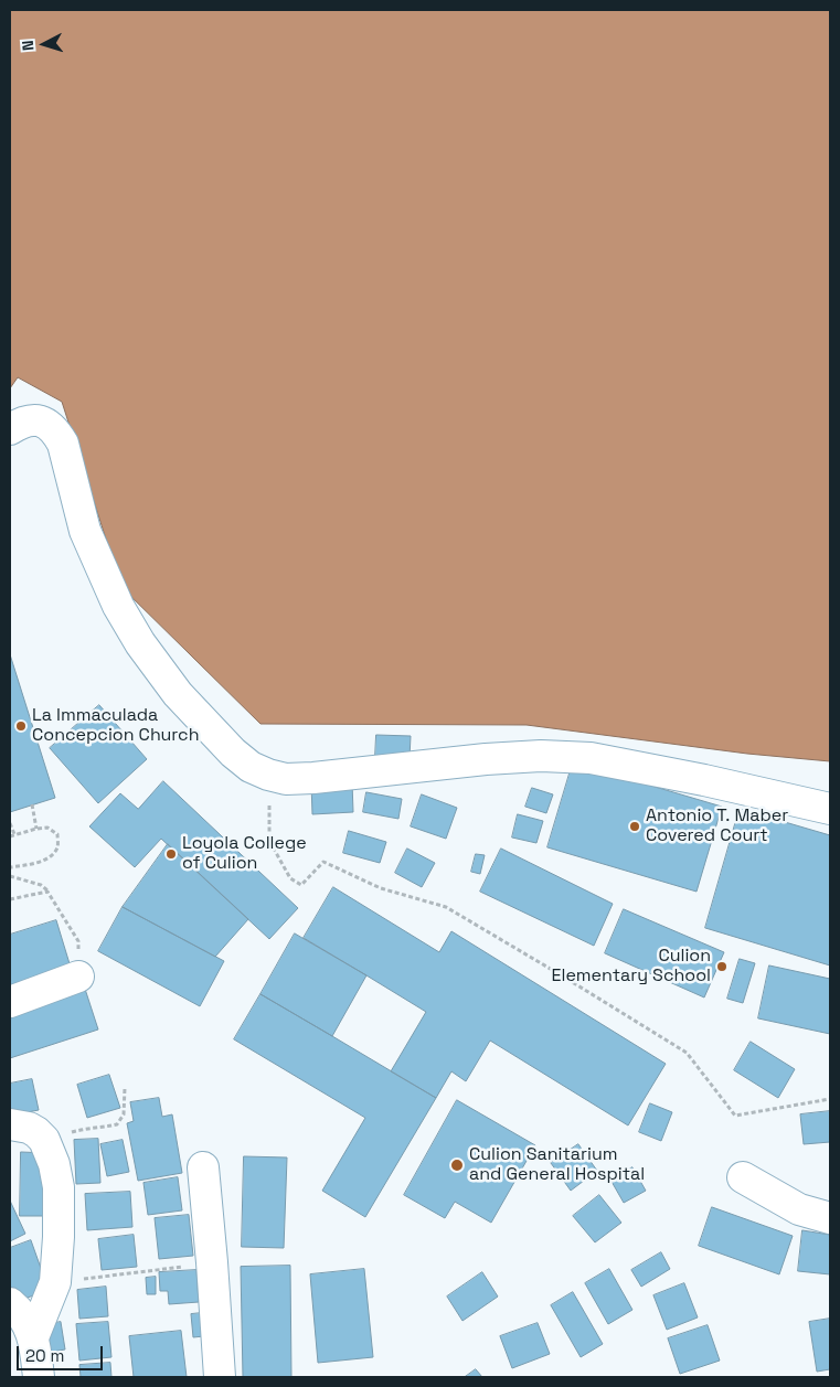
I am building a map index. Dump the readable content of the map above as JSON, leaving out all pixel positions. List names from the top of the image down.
{
  "places": [
    "La Immaculada Concepcion Church",
    "Antonio T. Maber Covered Court",
    "Loyola College of Culion",
    "Culion Elementary School",
    "Culion Sanitarium and General Hospital"
  ],
  "scale_bar": "20 m",
  "north": "left"
}
